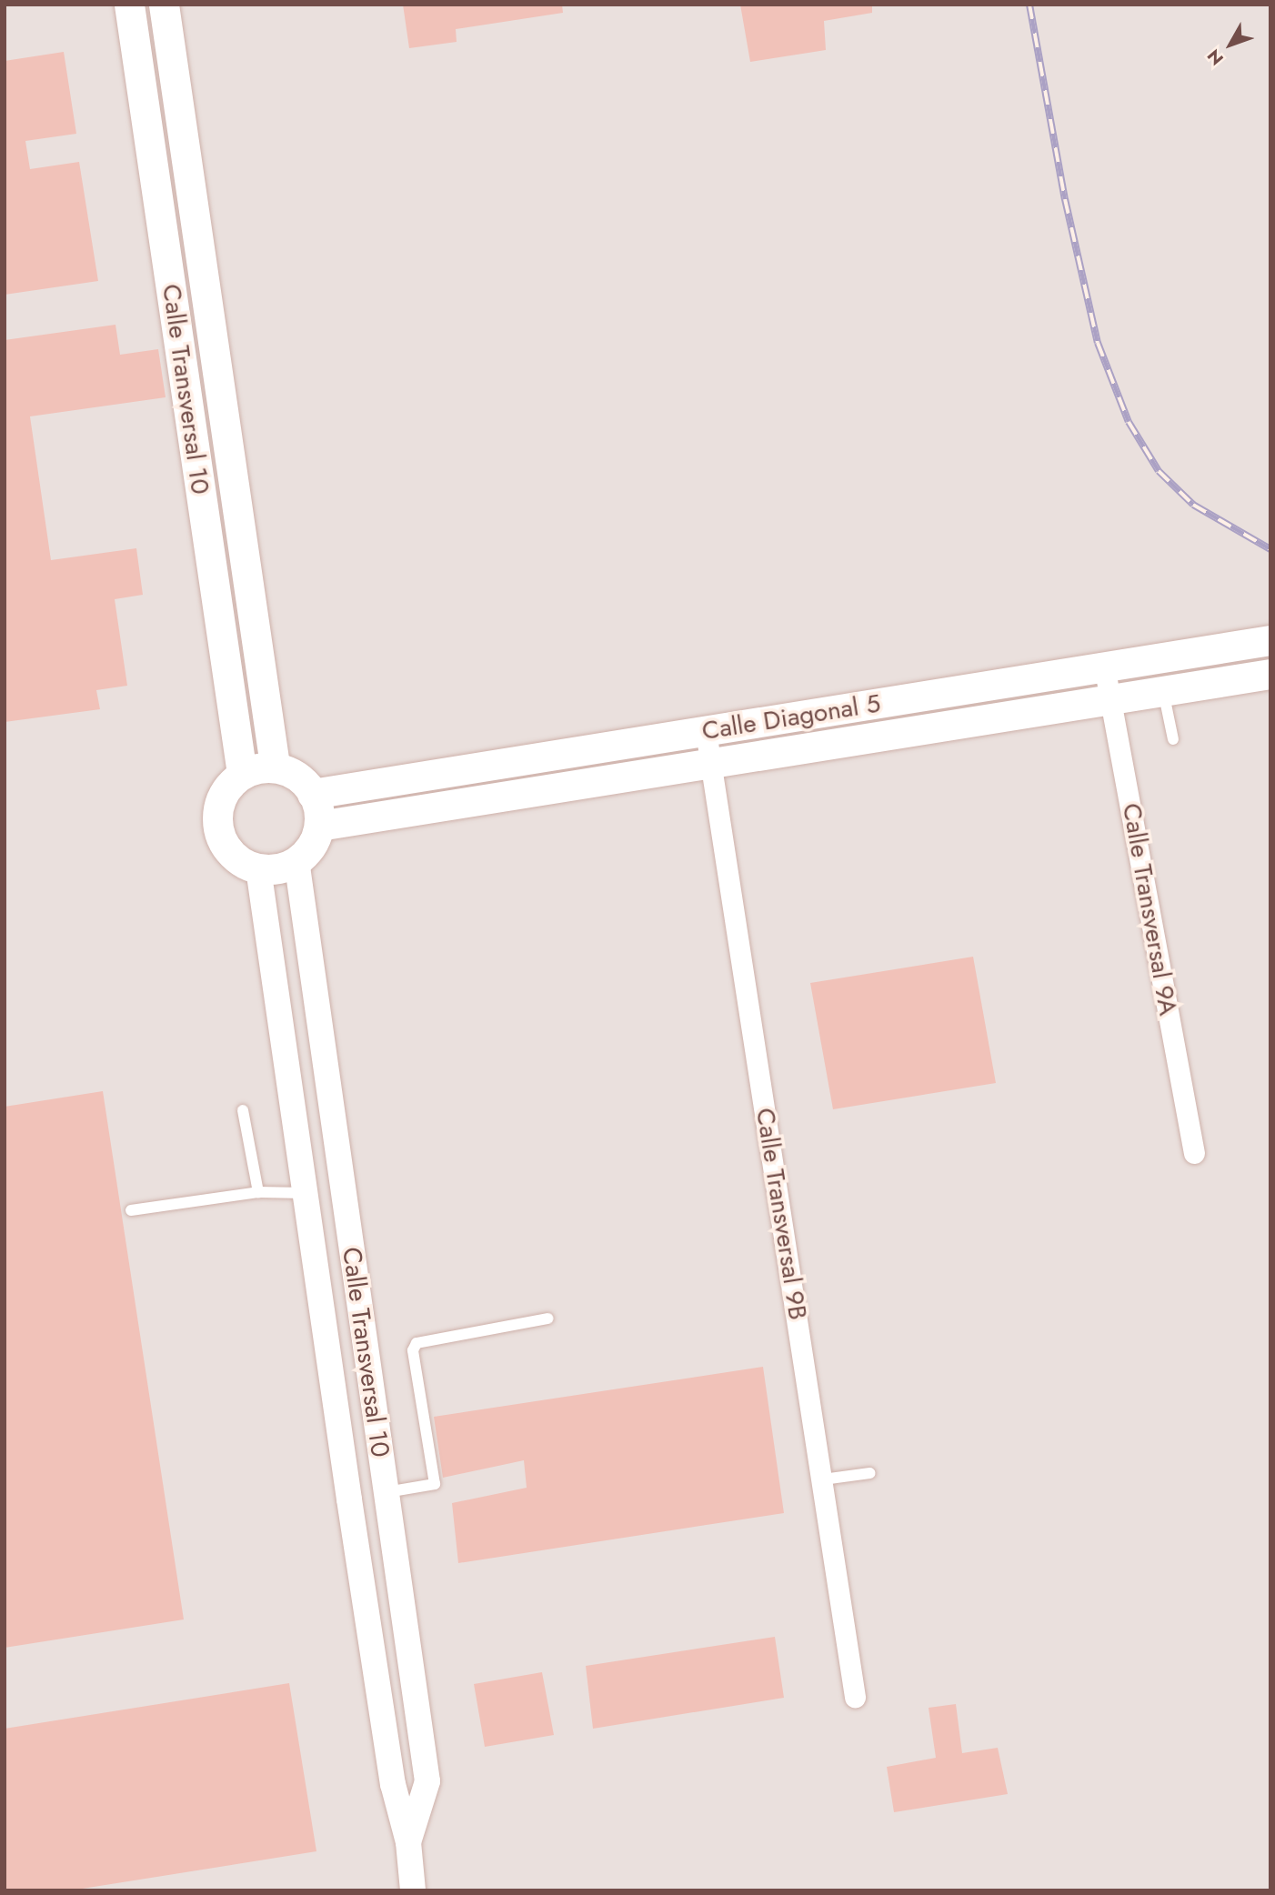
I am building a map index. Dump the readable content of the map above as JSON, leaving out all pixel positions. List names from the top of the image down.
{
  "streets": {
    "main road": ["Calle Transversal 10", "Calle Diagonal 5"],
    "street": ["Calle Transversal 9A", "Calle Transversal 9B"]
  },
  "crossings": [
    ["Calle Transversal 10", "Calle Diagonal 5"],
    ["Calle Diagonal 5", "Calle Transversal 9A"],
    ["Calle Diagonal 5", "Calle Transversal 9B"]
  ],
  "north": "bottom left"
}
